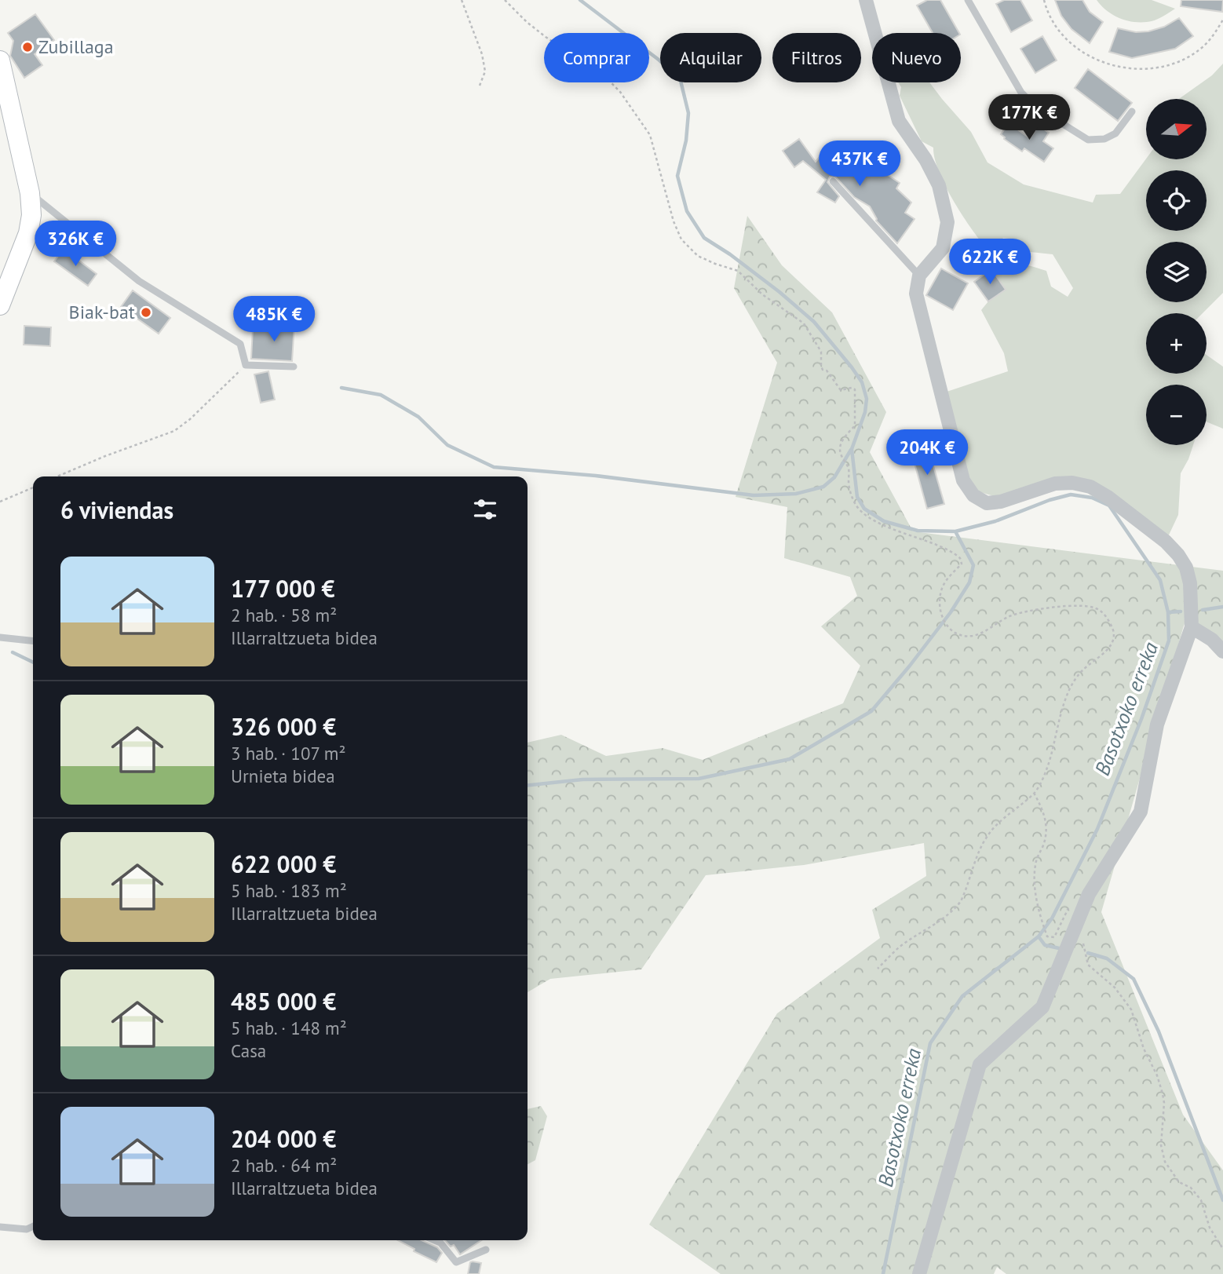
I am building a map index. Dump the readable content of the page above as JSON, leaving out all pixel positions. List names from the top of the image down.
{
  "water": ["Basotxoko erreka"],
  "places": ["Zubillaga", "Biak-bat"],
  "north": "right",
  "page": {
    "chip": [
      "Comprar",
      "Alquilar",
      "Filtros",
      "Nuevo"
    ],
    "price": [
      "177K €",
      "437K €",
      "326K €",
      "622K €",
      "485K €",
      "204K €"
    ],
    "map_buttons": ["+", "−"],
    "heading": "6 viviendas",
    "list": [
      {
        "name": "177 000 €",
        "note": "2 hab. · 58 m² · Illarraltzueta bidea"
      },
      {
        "name": "326 000 €",
        "note": "3 hab. · 107 m² · Urnieta bidea"
      },
      {
        "name": "622 000 €",
        "note": "5 hab. · 183 m² · Illarraltzueta bidea"
      },
      {
        "name": "485 000 €",
        "note": "5 hab. · 148 m² · Casa"
      },
      {
        "name": "204 000 €",
        "note": "2 hab. · 64 m² · Illarraltzueta bidea"
      }
    ]
  }
}
